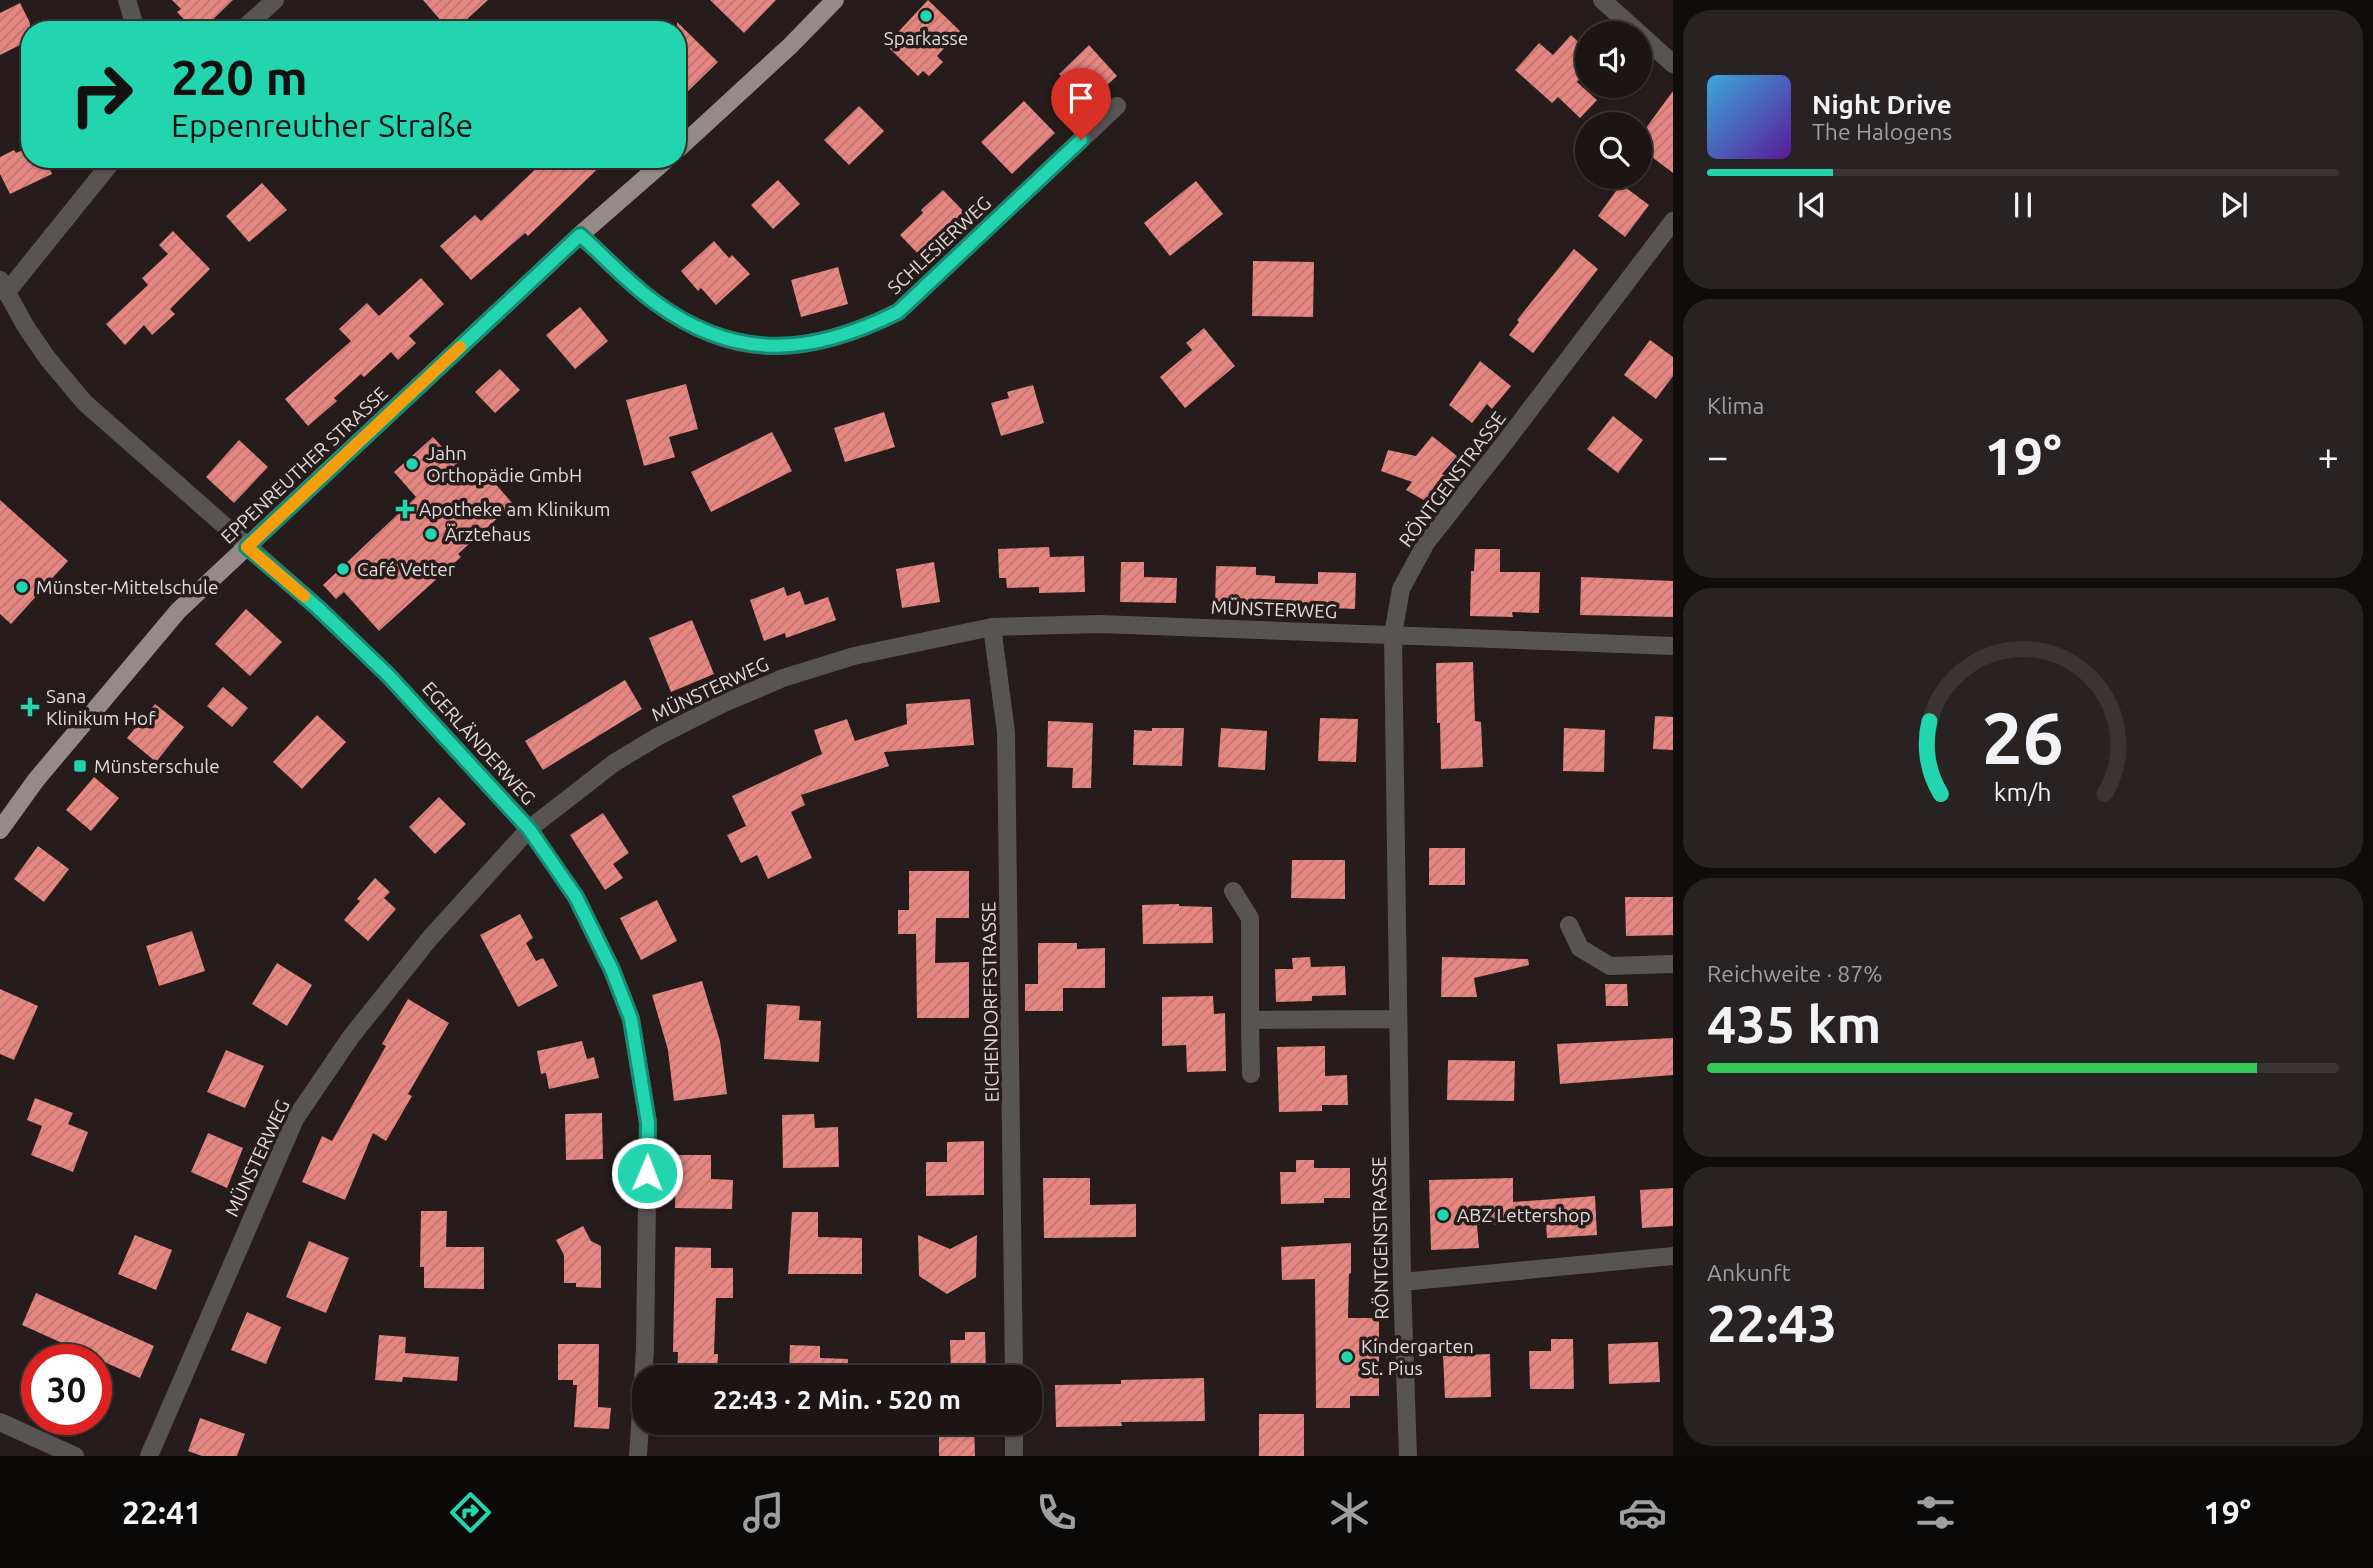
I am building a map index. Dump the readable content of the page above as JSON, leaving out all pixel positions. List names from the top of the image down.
{
  "streets": {
    "main road": ["EPPENREUTHER STRASSE"],
    "street": [
      "SCHLESIERWEG",
      "RÖNTGENSTRASSE",
      "MÜNSTERWEG",
      "EGERLÄNDERWEG",
      "EICHENDORFFSTRASSE"
    ]
  },
  "crossings": [
    ["SCHLESIERWEG", "EPPENREUTHER STRASSE"],
    ["EPPENREUTHER STRASSE", "EGERLÄNDERWEG"],
    ["RÖNTGENSTRASSE", "MÜNSTERWEG"],
    ["MÜNSTERWEG", "EGERLÄNDERWEG"],
    ["MÜNSTERWEG", "EICHENDORFFSTRASSE"]
  ],
  "places": {
    "other": [
      "Sparkasse",
      "Jahn Orthopädie GmbH",
      "Ärztehaus",
      "Café Vetter",
      "Münster-Mittelschule",
      "ABZ Lettershop",
      "Kindergarten St. Pius"
    ],
    "health": ["Apotheke am Klinikum", "Sana Klinikum Hof"],
    "transit": ["Münsterschule"]
  },
  "page": {
    "turn": ["220 m", "Eppenreuther Straße"],
    "song": ["Night Drive", "The Halogens"],
    "tile": [
      "Klima",
      ["Reichweite · 87%", "435 km"],
      ["Ankunft", "22:43"]
    ],
    "heat": ["−", "19°", "+"],
    "limit": "30",
    "trip": "22:43 · 2 Min. · 520 m",
    "tabs": ["22:41", "19°"],
    "gauge": ["26", "km/h"]
  }
}
